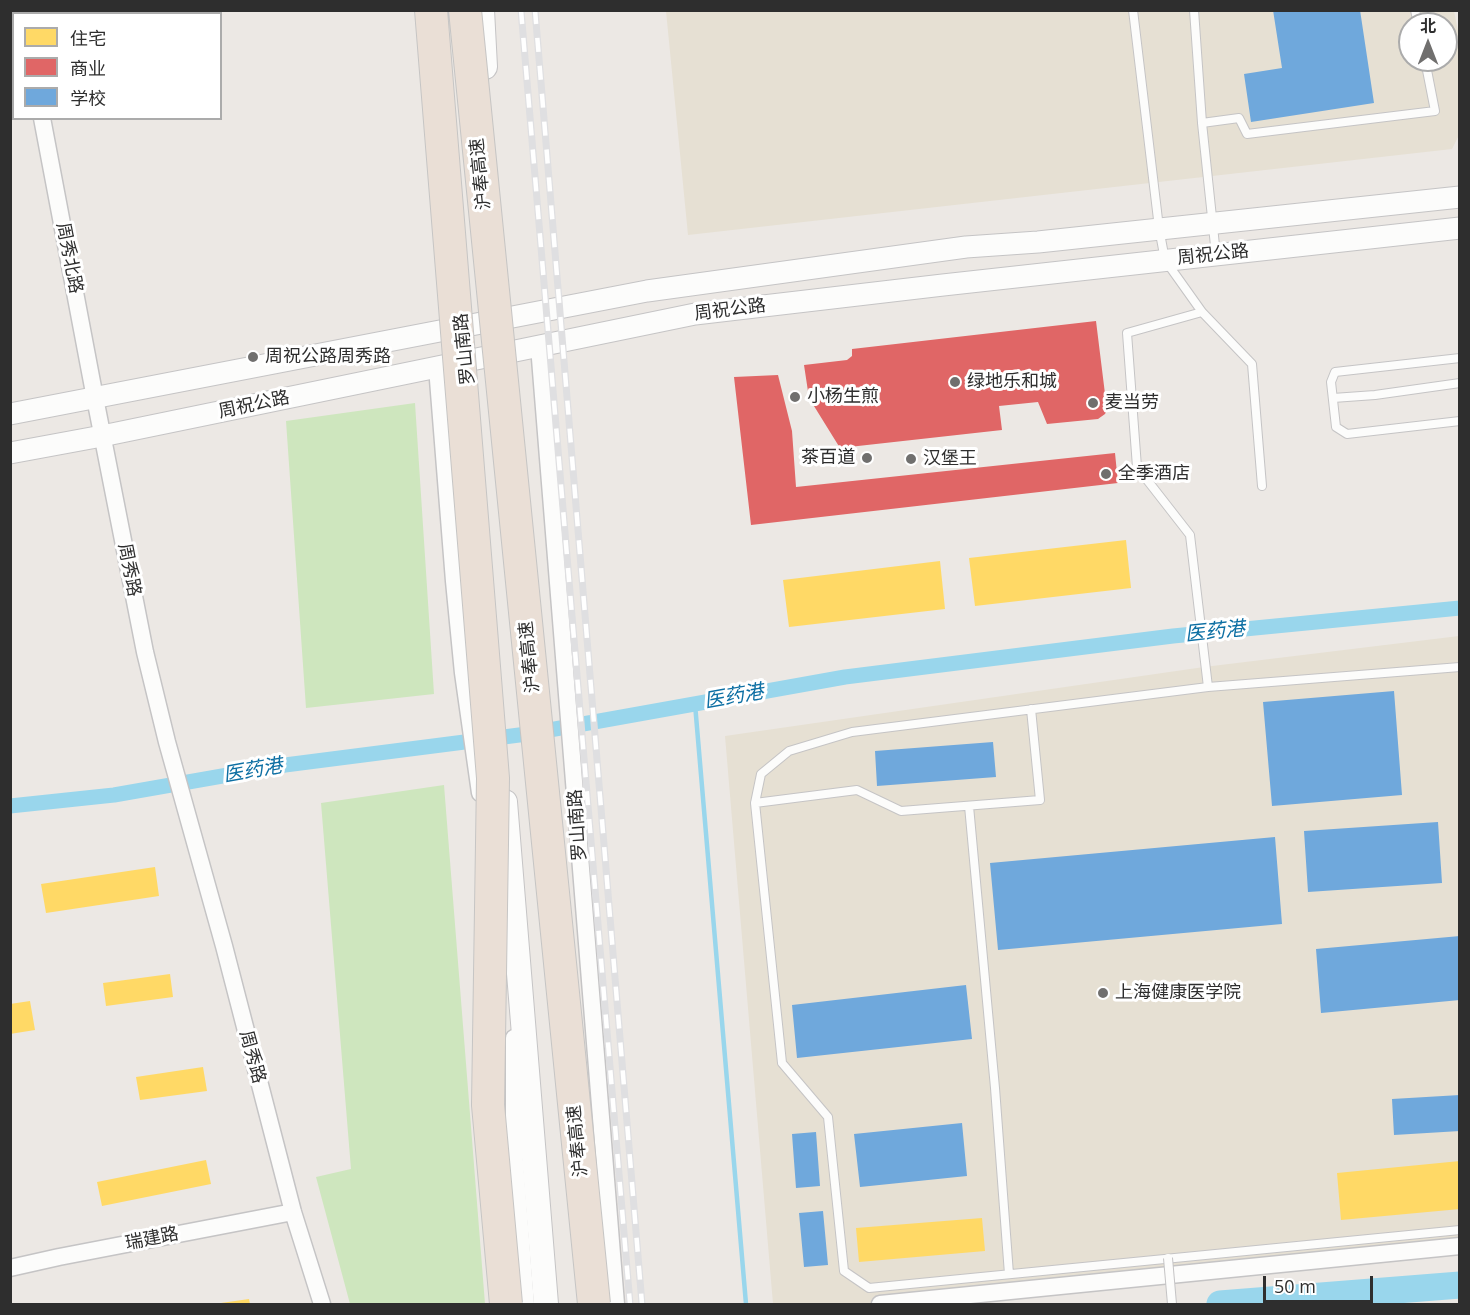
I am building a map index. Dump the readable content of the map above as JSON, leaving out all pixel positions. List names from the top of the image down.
{
  "streets": {
    "highway": ["沪奉高速"],
    "main road": ["罗山南路"],
    "street": [
      "周祝公路",
      "周秀北路",
      "周秀路",
      "瑞建路"
    ]
  },
  "crossings": [
    ["周祝公路", "周秀北路"],
    ["周祝公路", "罗山南路"],
    ["周祝公路", "周秀路"],
    ["周秀北路", "周秀路"],
    ["周秀路", "瑞建路"]
  ],
  "water": ["医药港"],
  "places": [
    "周祝公路周秀路",
    "绿地乐和城",
    "小杨生煎",
    "麦当劳",
    "茶百道",
    "汉堡王",
    "全季酒店",
    "上海健康医学院"
  ],
  "legend": ["住宅", "商业", "学校"],
  "scale_bar": "50 m",
  "north": "top"
}
